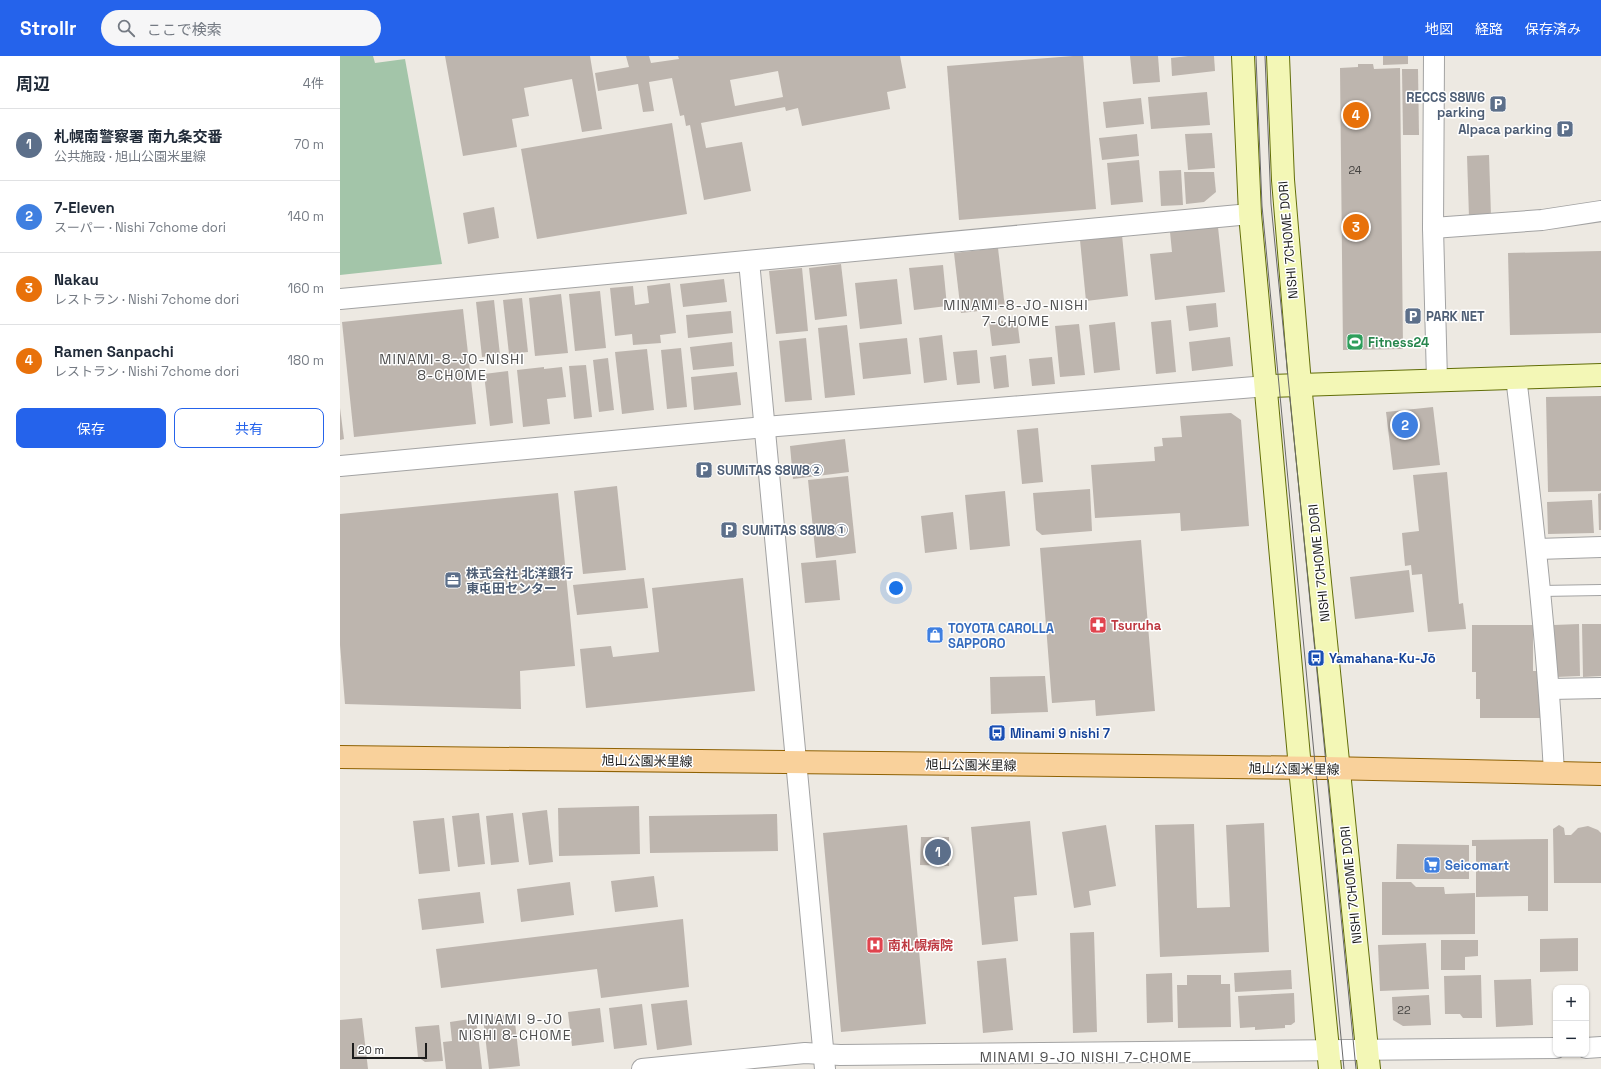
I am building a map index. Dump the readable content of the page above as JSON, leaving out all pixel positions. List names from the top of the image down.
{
  "streets": {
    "main road": ["旭山公園米里線"],
    "street": ["NISHI 7CHOME DORI"]
  },
  "crossings": [
    ["NISHI 7CHOME DORI", "旭山公園米里線"]
  ],
  "districts": [
    "MINAMI-8-JO-NISHI 7-CHOME",
    "MINAMI-8-JO-NISHI 8-CHOME",
    "MINAMI 9-JO NISHI 8-CHOME",
    "MINAMI 9-JO NISHI 7-CHOME"
  ],
  "places": {
    "parking": [
      "RECCS S8W6 parking",
      "Alpaca parking",
      "PARK NET",
      "SUMiTAS S8W8②",
      "SUMiTAS S8W8①"
    ],
    "sports": ["Fitness24"],
    "office": ["株式会社 北洋銀行 東屯田センター"],
    "pharmacy": ["Tsuruha"],
    "shop": ["TOYOTA CAROLLA SAPPORO"],
    "bus stop": ["Yamahana-Ku-Jō", "Minami 9 nishi 7"],
    "supermarket": ["Seicomart"],
    "hospital": ["南札幌病院"]
  },
  "house_numbers": ["24", "22"],
  "scale_bar": "20 m",
  "page": {
    "header": "Strollr",
    "search": "ここで検索",
    "nav": ["地図", "経路", "保存済み"],
    "heading": ["周辺", "4件"],
    "pins": [
      "4",
      "3",
      "2",
      "1"
    ],
    "list": [
      {
        "mark": "1",
        "name": "札幌南警察署 南九条交番",
        "note": "公共施設 · 旭山公園米里線",
        "value": "70 m"
      },
      {
        "mark": "2",
        "name": "7-Eleven",
        "note": "スーパー · Nishi 7chome dori",
        "value": "140 m"
      },
      {
        "mark": "3",
        "name": "Nakau",
        "note": "レストラン · Nishi 7chome dori",
        "value": "160 m"
      },
      {
        "mark": "4",
        "name": "Ramen Sanpachi",
        "note": "レストラン · Nishi 7chome dori",
        "value": "180 m"
      }
    ],
    "buttons": ["保存", "共有"],
    "map_buttons": ["+", "−"],
    "scale": "20 m"
  }
}
